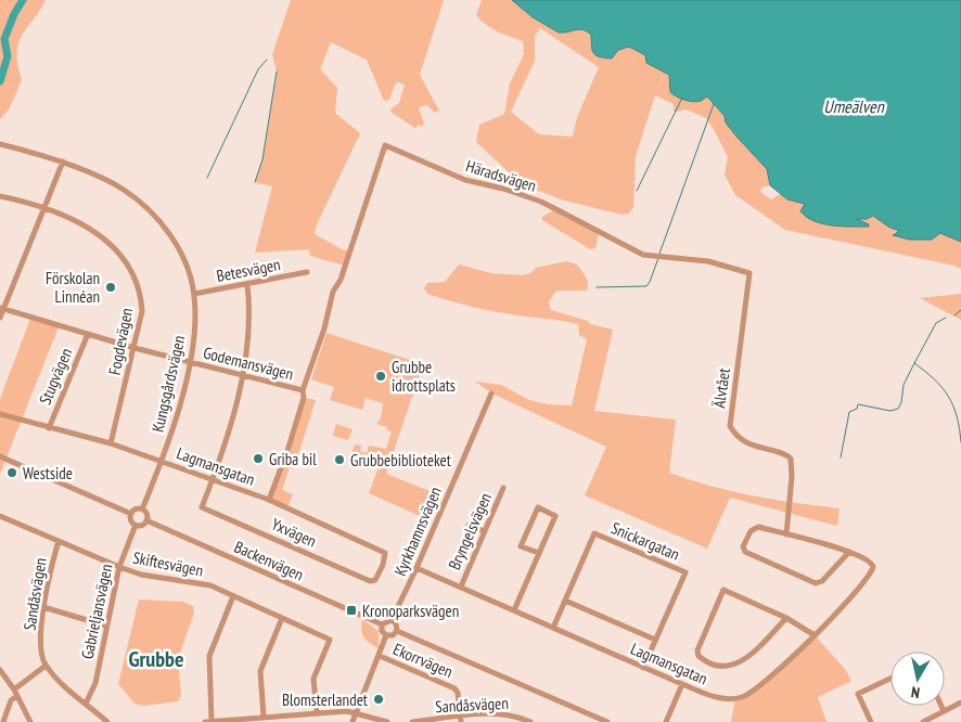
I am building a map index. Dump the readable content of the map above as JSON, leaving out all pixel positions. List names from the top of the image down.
{
  "streets": {
    "street": [
      "Häradsvägen",
      "Betesvägen",
      "Fogdevägen",
      "Godemansvägen",
      "Stugvägen",
      "Kungsgårdsvägen",
      "Älvtået",
      "Lagmansgatan",
      "Kyrkhamnsvägen",
      "Bryngelsvägen",
      "Yxvägen",
      "Snickargatan",
      "Backenvägen",
      "Skiftesvägen",
      "Sandåsvägen",
      "Gabrieljansvägen",
      "Ekorrvägen"
    ]
  },
  "crossings": [
    ["Häradsvägen", "Godemansvägen"],
    ["Häradsvägen", "Älvtået"],
    ["Betesvägen", "Kungsgårdsvägen"],
    ["Fogdevägen", "Godemansvägen"],
    ["Fogdevägen", "Lagmansgatan"],
    ["Godemansvägen", "Stugvägen"],
    ["Godemansvägen", "Kungsgårdsvägen"],
    ["Stugvägen", "Lagmansgatan"],
    ["Kungsgårdsvägen", "Lagmansgatan"],
    ["Kungsgårdsvägen", "Backenvägen"],
    ["Kungsgårdsvägen", "Gabrieljansvägen"],
    ["Lagmansgatan", "Kyrkhamnsvägen"],
    ["Lagmansgatan", "Bryngelsvägen"],
    ["Lagmansgatan", "Yxvägen"],
    ["Lagmansgatan", "Snickargatan"],
    ["Kyrkhamnsvägen", "Backenvägen"],
    ["Backenvägen", "Gabrieljansvägen"],
    ["Skiftesvägen", "Sandåsvägen"],
    ["Skiftesvägen", "Gabrieljansvägen"],
    ["Sandåsvägen", "Ekorrvägen"]
  ],
  "districts": ["Grubbe"],
  "water": ["Umeälven"],
  "places": {
    "other": [
      "Förskolan Linnéan",
      "Grubbe idrottsplats",
      "Griba bil",
      "Grubbebiblioteket",
      "Westside",
      "Blomsterlandet"
    ],
    "transit": ["Kronoparksvägen"]
  },
  "north": "bottom"
}
